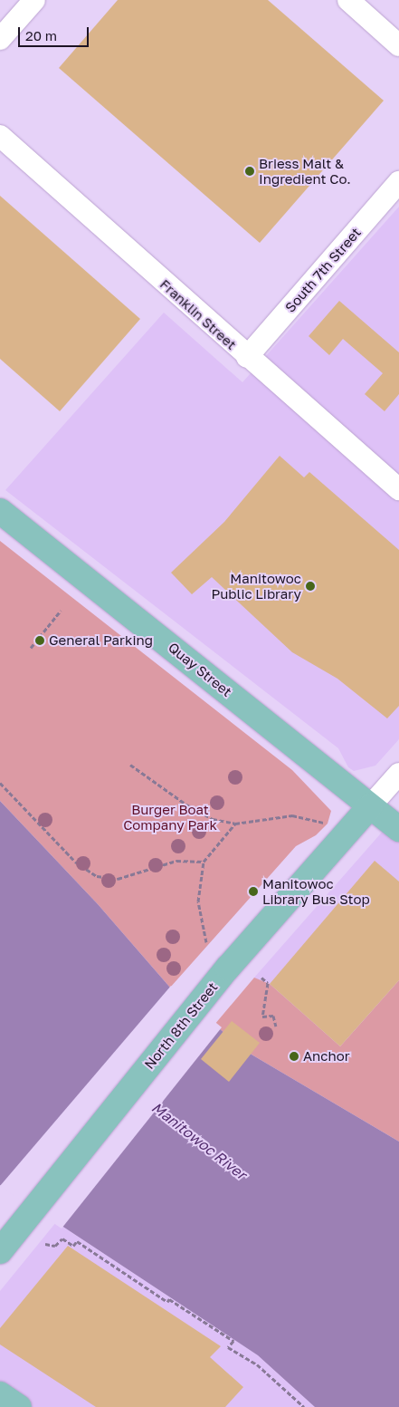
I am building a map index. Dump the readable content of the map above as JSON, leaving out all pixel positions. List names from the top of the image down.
{
  "streets": {
    "main road": ["Quay Street", "North 8th Street"],
    "street": ["South 7th Street", "Franklin Street"]
  },
  "crossings": [
    ["South 7th Street", "Franklin Street"],
    ["Quay Street", "North 8th Street"]
  ],
  "water": ["Manitowoc River"],
  "parks": ["Burger Boat Company Park"],
  "places": [
    "Briess Malt & Ingredient Co.",
    "Manitowoc Public Library",
    "General Parking",
    "Manitowoc Library Bus Stop",
    "Anchor"
  ],
  "scale_bar": "20 m"
}
